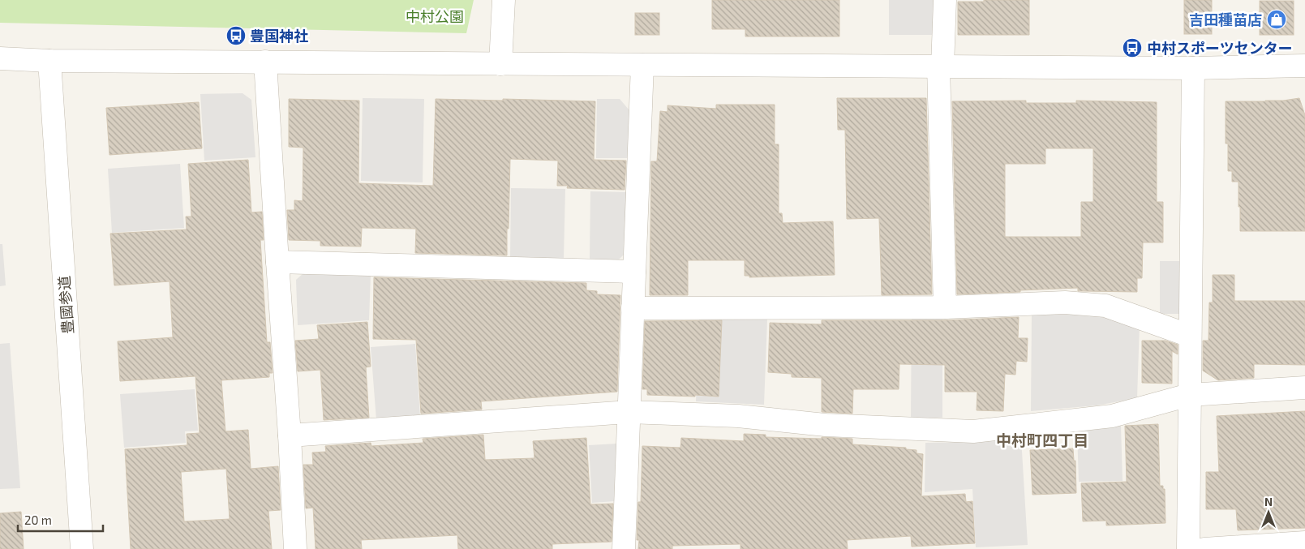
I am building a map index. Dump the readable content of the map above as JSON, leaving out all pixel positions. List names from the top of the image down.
{
  "streets": {
    "street": ["豊國参道"]
  },
  "districts": ["中村町四丁目"],
  "parks": ["中村公園"],
  "places": {
    "shop": ["吉田種苗店"],
    "bus stop": ["豊国神社", "中村スポーツセンター"]
  },
  "scale_bar": "20 m",
  "north": "top"
}
